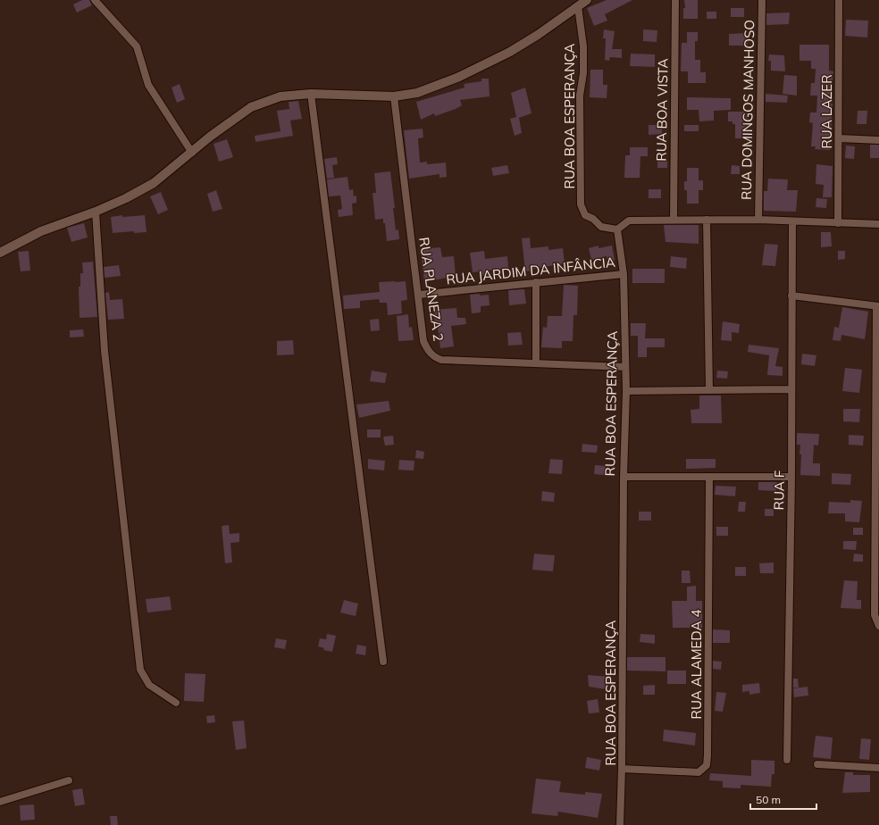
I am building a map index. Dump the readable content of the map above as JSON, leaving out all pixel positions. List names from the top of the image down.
{
  "streets": {
    "street": [
      "RUA BOA VISTA",
      "RUA DOMINGOS MANHOSO",
      "RUA LAZER",
      "RUA BOA ESPERANÇA",
      "RUA JARDIM DA INFÂNCIA",
      "RUA PLANEZA 2",
      "RUA F",
      "RUA ALAMEDA 4"
    ]
  },
  "crossings": [
    ["RUA BOA ESPERANÇA", "RUA JARDIM DA INFÂNCIA"],
    ["RUA BOA ESPERANÇA", "RUA PLANEZA 2"],
    ["RUA BOA ESPERANÇA", "RUA ALAMEDA 4"],
    ["RUA JARDIM DA INFÂNCIA", "RUA PLANEZA 2"]
  ],
  "scale_bar": "50 m"
}
